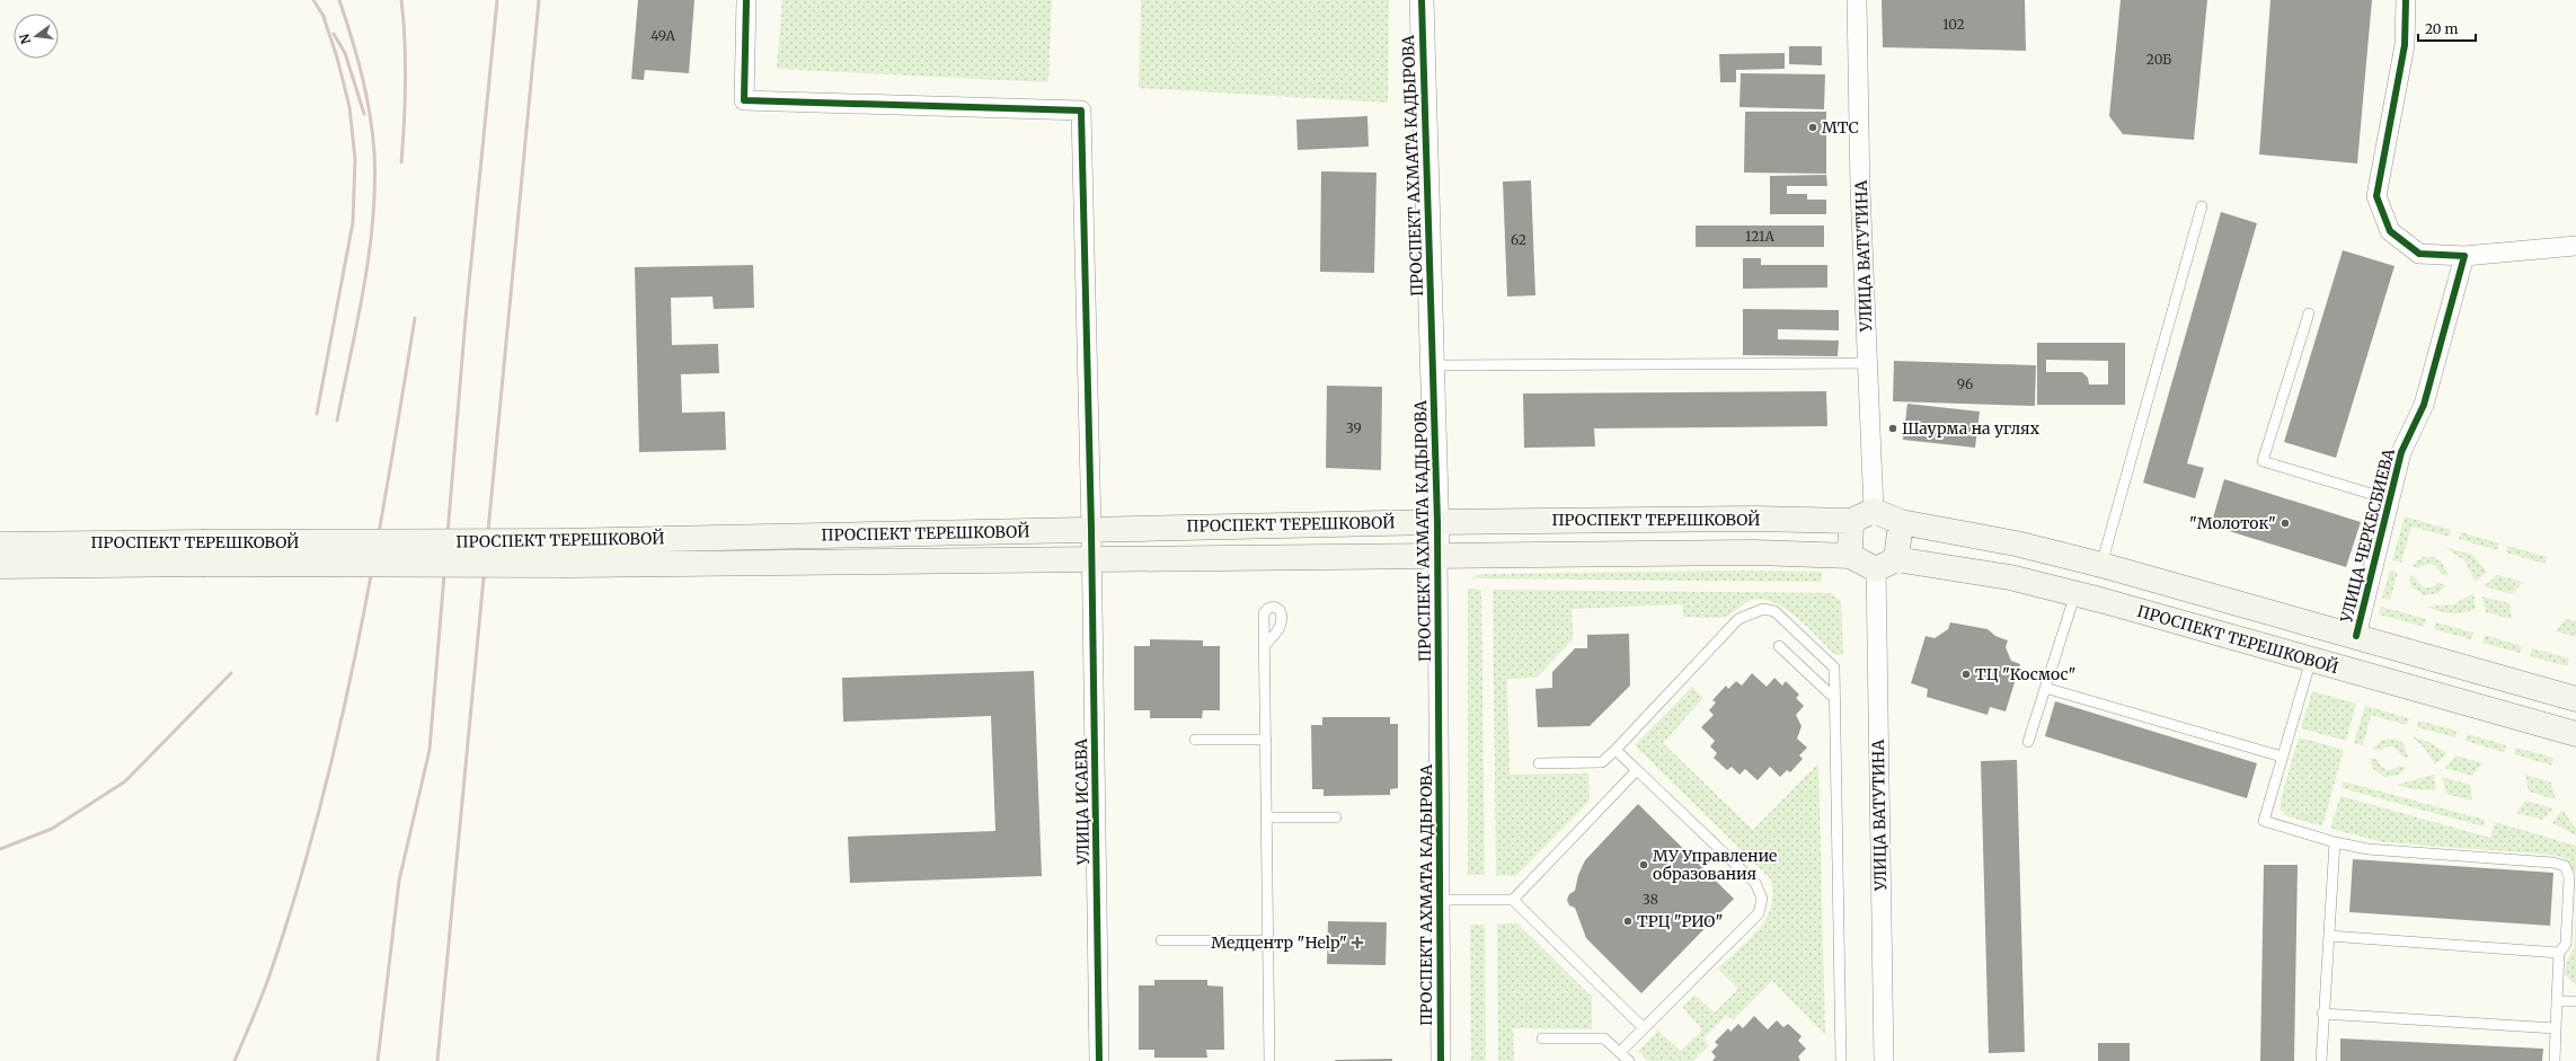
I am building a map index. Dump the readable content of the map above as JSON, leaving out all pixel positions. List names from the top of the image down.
{
  "streets": {
    "main road": ["ПРОСПЕКТ ТЕРЕШКОВОЙ"],
    "street": [
      "ПРОСПЕКТ АХМАТА КАДЫРОВА",
      "УЛИЦА ВАТУТИНА",
      "УЛИЦА ЧЕРКЕСБИЕВА",
      "УЛИЦА ИСАЕВА"
    ]
  },
  "crossings": [
    ["ПРОСПЕКТ АХМАТА КАДЫРОВА", "ПРОСПЕКТ ТЕРЕШКОВОЙ"],
    ["УЛИЦА ВАТУТИНА", "ПРОСПЕКТ ТЕРЕШКОВОЙ"],
    ["ПРОСПЕКТ ТЕРЕШКОВОЙ", "УЛИЦА ИСАЕВА"]
  ],
  "places": {
    "other": [
      "МТС",
      "Шаурма на углях",
      "\"Молоток\"",
      "ТЦ \"Космос\"",
      "МУ Управление образования",
      "ТРЦ \"РИО\""
    ],
    "health": ["Медцентр \"Help\""]
  },
  "house_numbers": [
    "102",
    "49А",
    "20Б",
    "121А",
    "62",
    "96",
    "39",
    "38"
  ],
  "scale_bar": "20 m",
  "north": "left"
}
